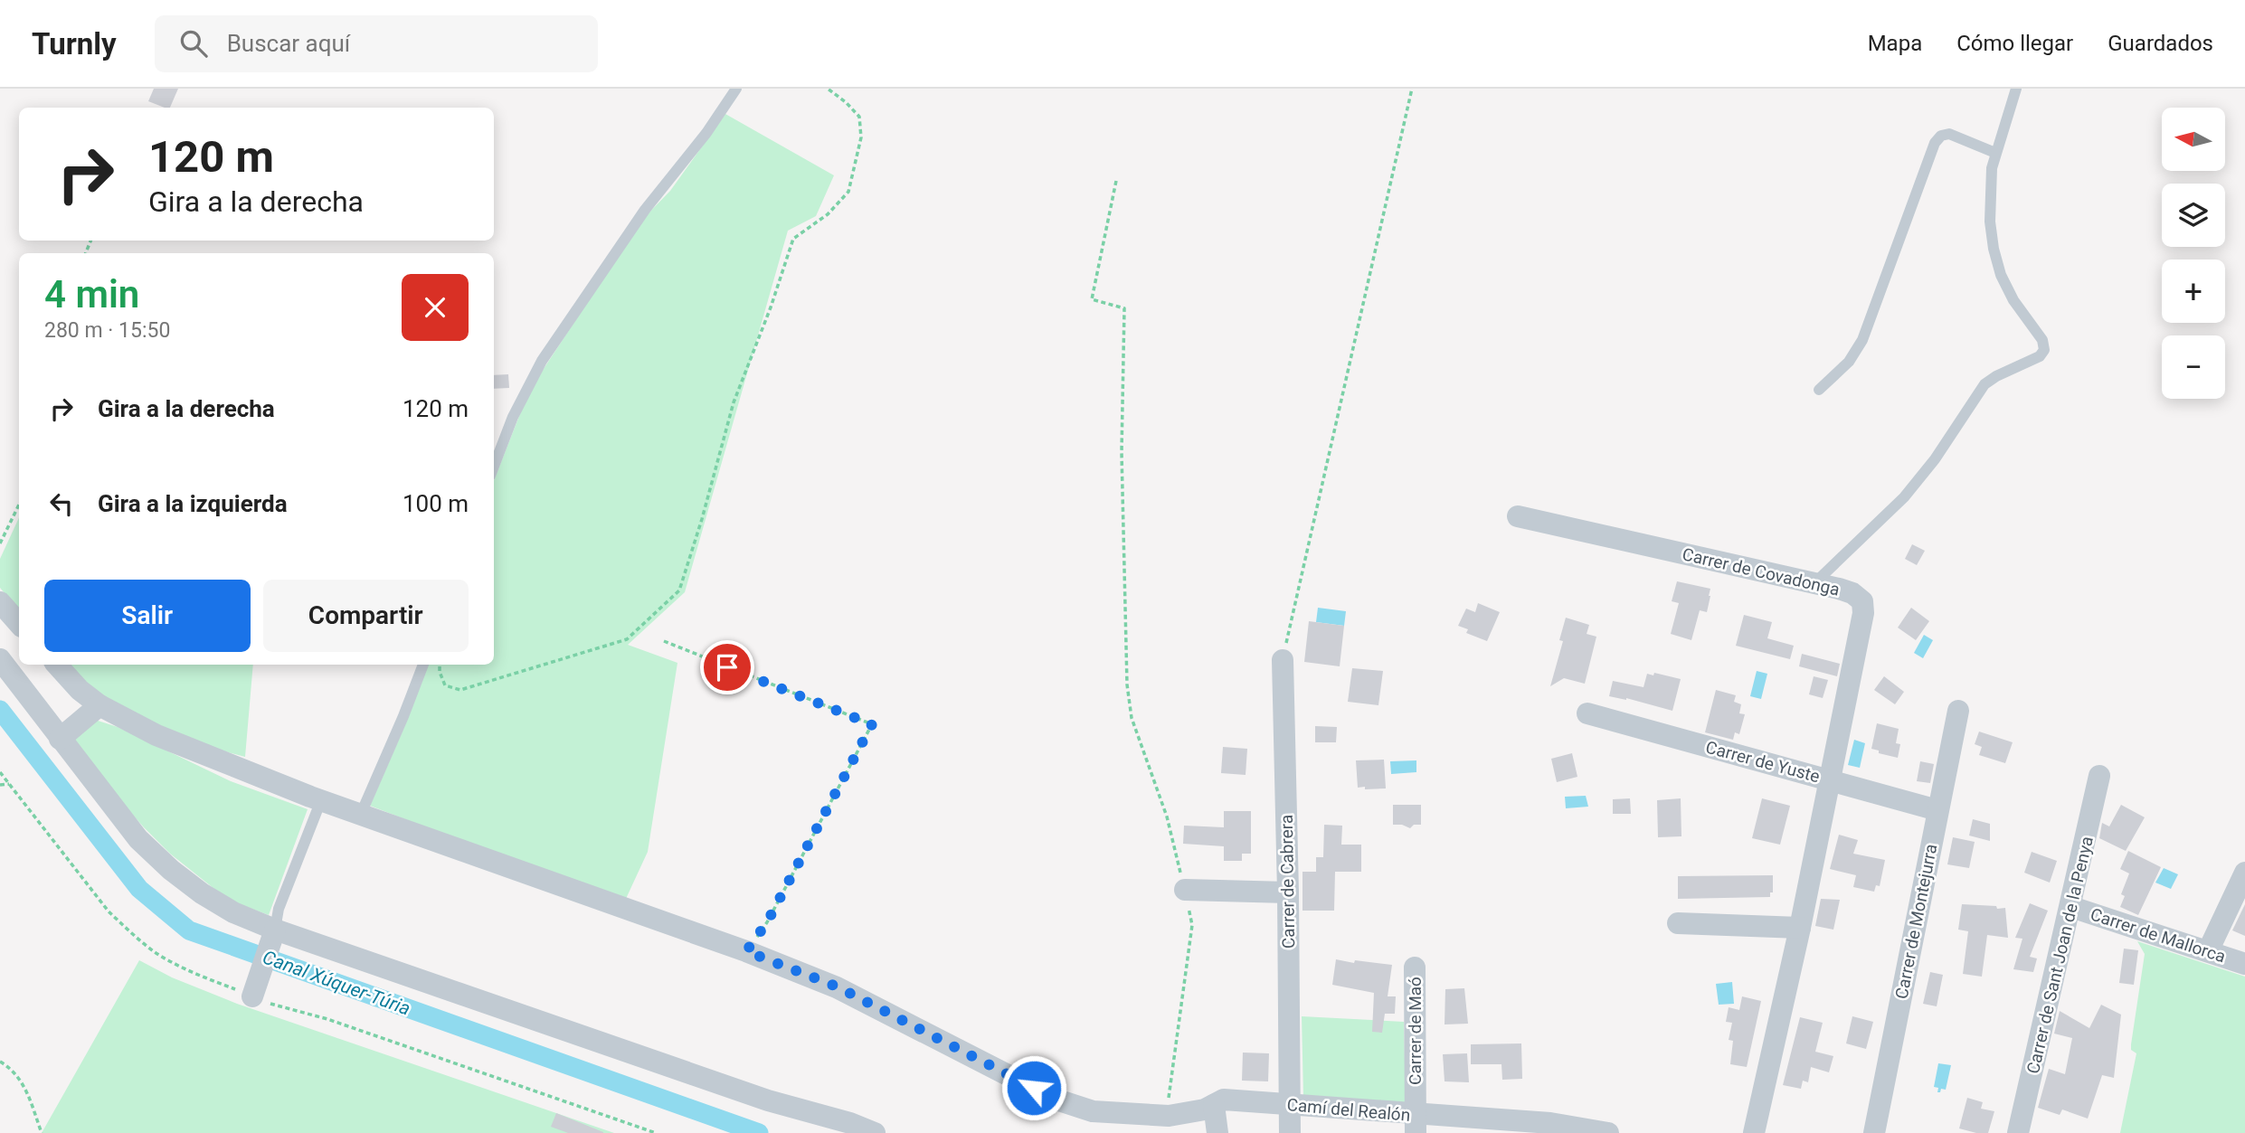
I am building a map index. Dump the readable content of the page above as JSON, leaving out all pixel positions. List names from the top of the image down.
{
  "streets": {
    "street": [
      "Carrer de Covadonga",
      "Carrer de Yuste",
      "Carrer de Cabrera",
      "Carrer de Montejurra",
      "Carrer de Mallorca",
      "Carrer de Sant Joan de la Penya",
      "Carrer de Maó",
      "Camí del Realón"
    ]
  },
  "crossings": [
    ["Carrer de Covadonga", "Carrer de Yuste"],
    ["Carrer de Yuste", "Carrer de Montejurra"],
    ["Carrer de Cabrera", "Camí del Realón"],
    ["Carrer de Mallorca", "Carrer de Sant Joan de la Penya"],
    ["Carrer de Maó", "Camí del Realón"]
  ],
  "water": ["Canal Xúquer-Túria"],
  "north": "left",
  "page": {
    "header": "Turnly",
    "search": "Buscar aquí",
    "nav": ["Mapa", "Cómo llegar", "Guardados"],
    "map_buttons": ["+", "−"],
    "turn": ["120 m", "Gira a la derecha"],
    "heading": ["4 min", "280 m · 15:50"],
    "list": [
      {
        "name": "Gira a la derecha",
        "value": "120 m"
      },
      {
        "name": "Gira a la izquierda",
        "value": "100 m"
      }
    ],
    "buttons": ["Salir", "Compartir"]
  }
}
